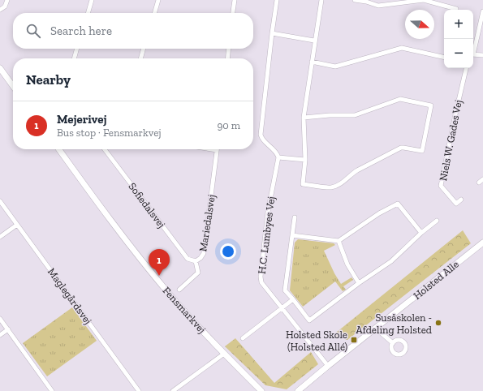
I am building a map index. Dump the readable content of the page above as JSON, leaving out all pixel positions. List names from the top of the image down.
{
  "streets": {
    "street": [
      "Niels W. Gades Vej",
      "Sofiedalsvej",
      "Mariedalsvej",
      "H.C. Lumbyes Vej",
      "Holsted Alle",
      "Maglegårdsvej",
      "Fensmarkvej"
    ]
  },
  "crossings": [
    ["Sofiedalsvej", "Mariedalsvej"],
    ["H.C. Lumbyes Vej", "Holsted Alle"]
  ],
  "places": {
    "other": ["Susåskolen - Afdeling Holsted"],
    "transit": ["Holsted Skole (Holsted Allé)"]
  },
  "north": "right",
  "page": {
    "map_buttons": ["+", "−"],
    "search": "Search here",
    "heading": "Nearby",
    "list": [
      {
        "mark": "1",
        "name": "Mejerivej",
        "note": "Bus stop · Fensmarkvej",
        "value": "90 m"
      }
    ],
    "pins": "1"
  }
}
